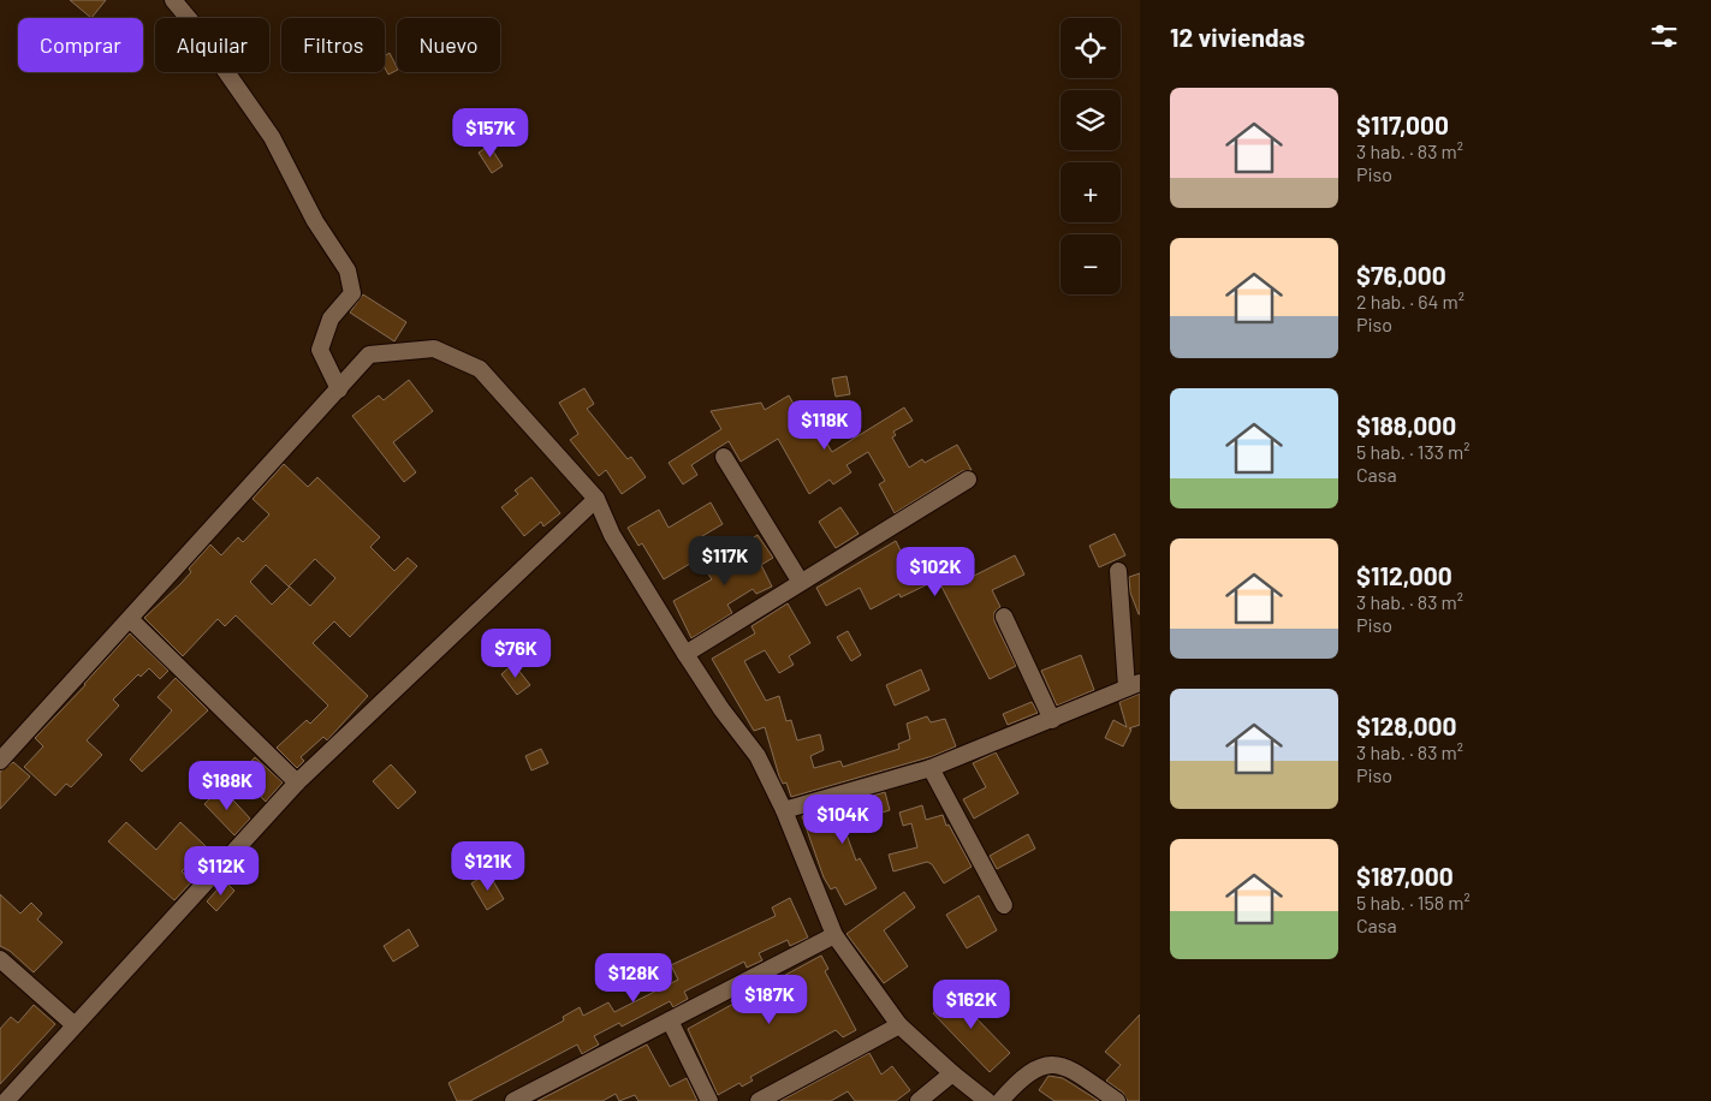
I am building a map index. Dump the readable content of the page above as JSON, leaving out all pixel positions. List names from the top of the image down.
{
  "page": {
    "heading": "12 viviendas",
    "map_buttons": ["+", "−"],
    "chip": [
      "Comprar",
      "Alquilar",
      "Filtros",
      "Nuevo"
    ],
    "list": [
      {
        "name": "$117,000",
        "note": "3 hab. · 83 m² · Piso"
      },
      {
        "name": "$76,000",
        "note": "2 hab. · 64 m² · Piso"
      },
      {
        "name": "$188,000",
        "note": "5 hab. · 133 m² · Casa"
      },
      {
        "name": "$112,000",
        "note": "3 hab. · 83 m² · Piso"
      },
      {
        "name": "$128,000",
        "note": "3 hab. · 83 m² · Piso"
      },
      {
        "name": "$187,000",
        "note": "5 hab. · 158 m² · Casa"
      }
    ],
    "price": [
      "$157K",
      "$118K",
      "$117K",
      "$102K",
      "$76K",
      "$188K",
      "$104K",
      "$121K",
      "$112K",
      "$128K",
      "$187K",
      "$162K"
    ]
  }
}
